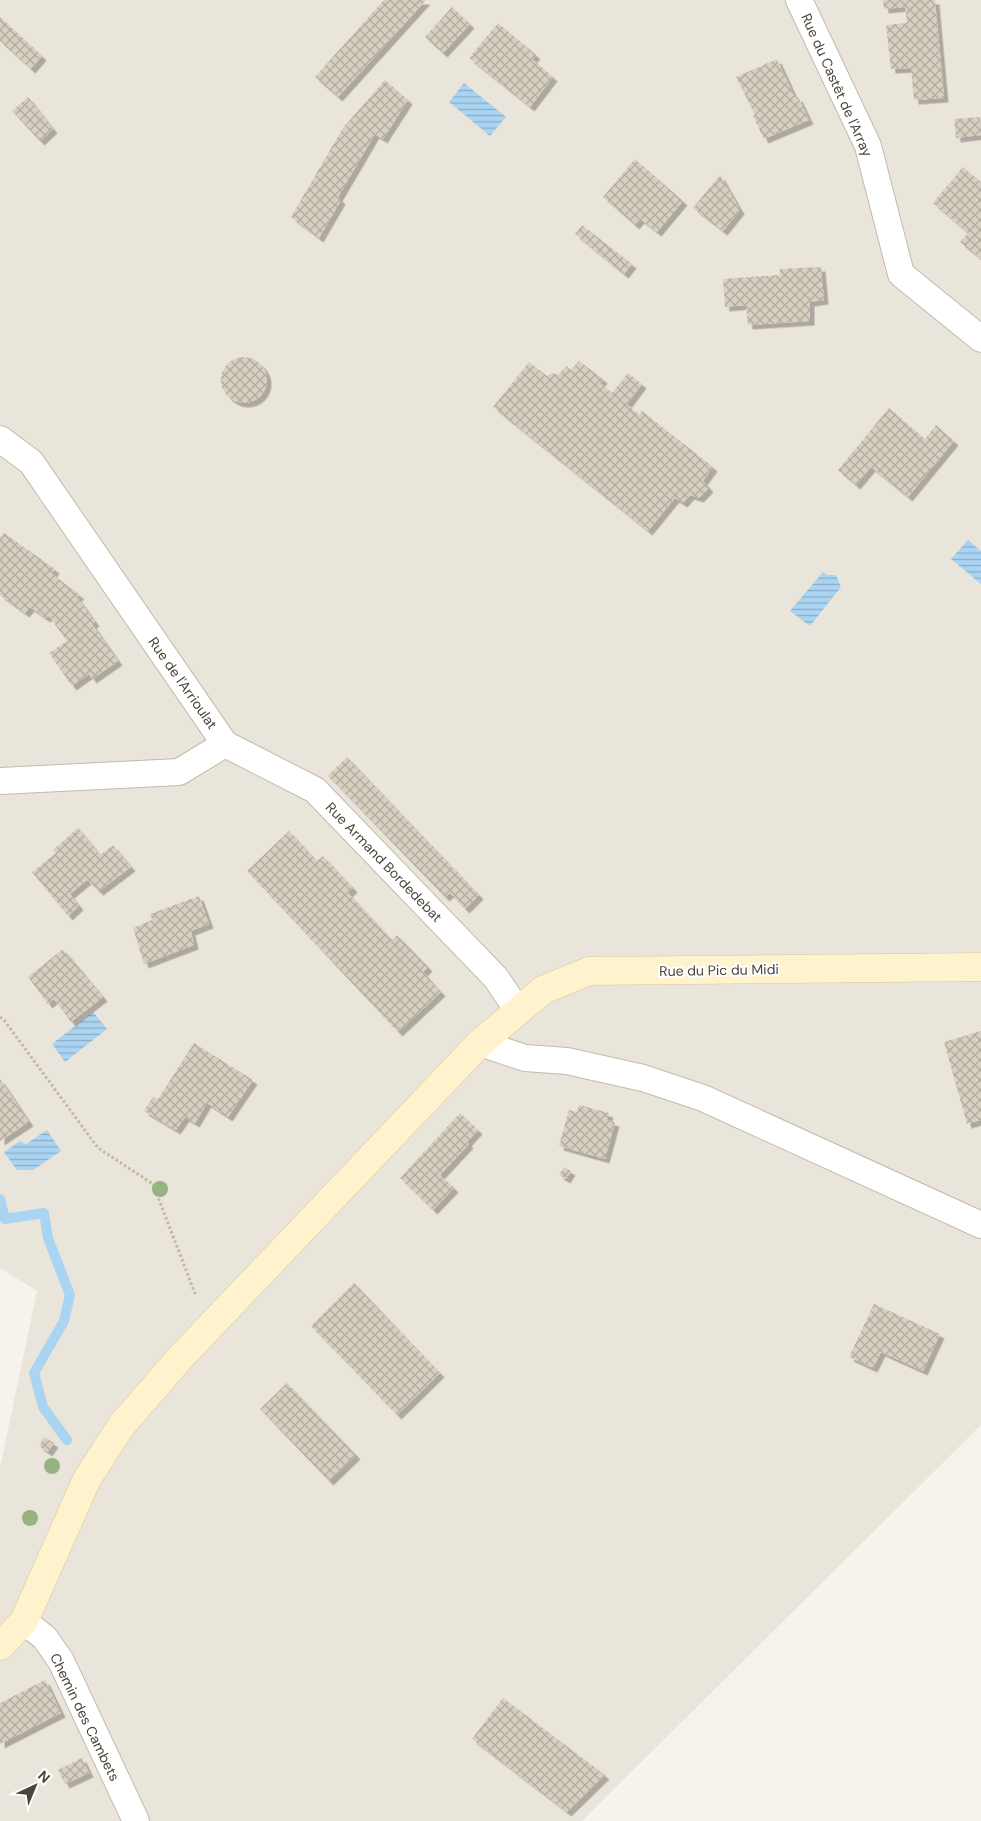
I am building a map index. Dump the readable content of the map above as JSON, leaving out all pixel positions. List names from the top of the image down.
{
  "streets": {
    "street": [
      "Rue du Castêt de l'Array",
      "Rue de l'Arrioulat",
      "Rue Armand Bordedebat",
      "Rue du Pic du Midi",
      "Chemin des Cambets"
    ]
  },
  "crossings": [
    ["Rue de l'Arrioulat", "Rue Armand Bordedebat"],
    ["Rue Armand Bordedebat", "Rue du Pic du Midi"],
    ["Rue du Pic du Midi", "Chemin des Cambets"]
  ],
  "north": "top right"
}
